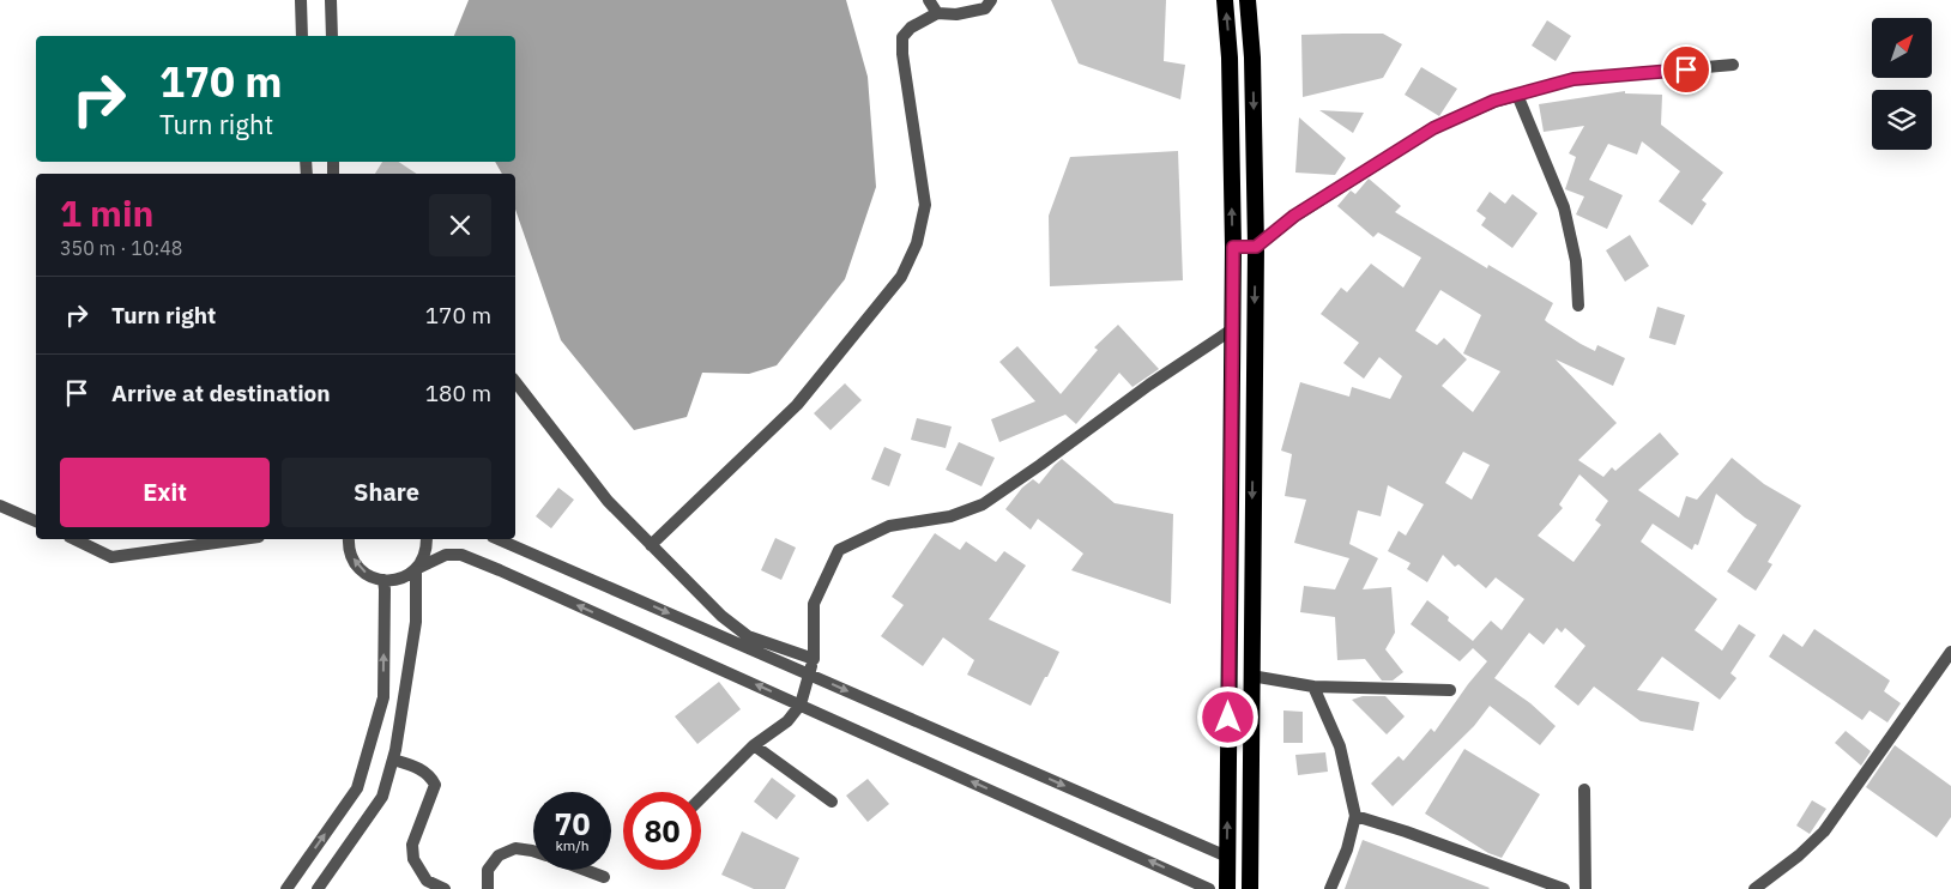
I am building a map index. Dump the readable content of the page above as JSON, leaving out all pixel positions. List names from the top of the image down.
{
  "north": "top right",
  "page": {
    "turn": ["170 m", "Turn right"],
    "heading": ["1 min", "350 m · 10:48"],
    "list": [
      {
        "name": "Turn right",
        "value": "170 m"
      },
      {
        "name": "Arrive at destination",
        "value": "180 m"
      }
    ],
    "buttons": ["Exit", "Share"],
    "speed": "70 km/h",
    "limit": "80"
  }
}
